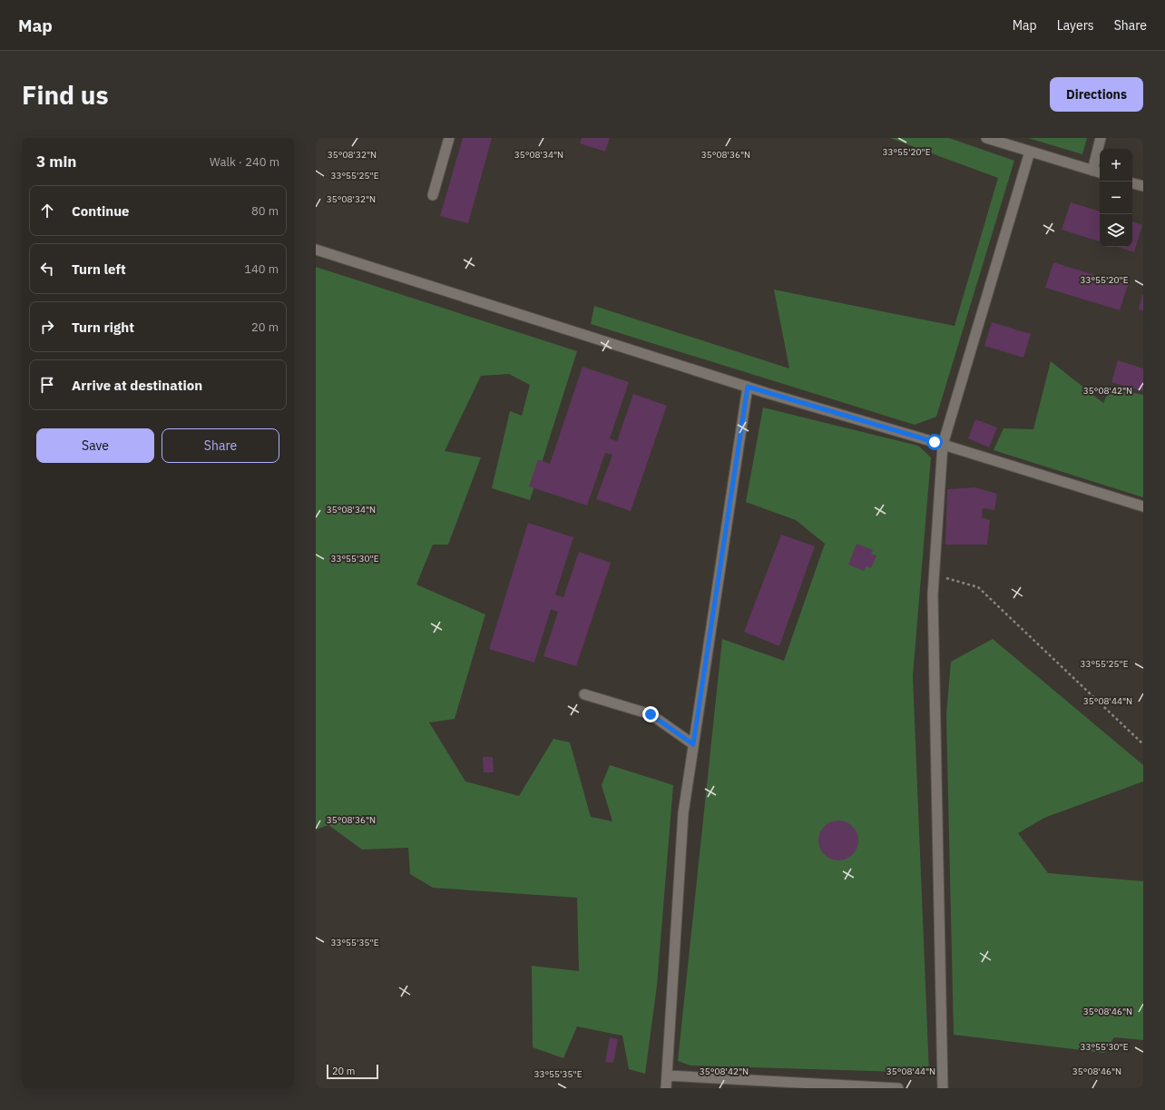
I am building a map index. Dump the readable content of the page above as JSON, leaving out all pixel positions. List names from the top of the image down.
{
  "scale_bar": "20 m",
  "page": {
    "header": "Map",
    "nav": ["Map", "Layers", "Share"],
    "buttons": [
      "Directions",
      ["Save", "Share"]
    ],
    "title": "Find us",
    "heading": ["3 min", "Walk · 240 m"],
    "map_buttons": ["+", "−"],
    "list": [
      ["Continue", "80 m"],
      ["Turn left", "140 m"],
      ["Turn right", "20 m"],
      "Arrive at destination"
    ],
    "scale": "20 m"
  },
  "coordinates": [
    "33°55'20\"E",
    "35°08'36\"N",
    "35°08'32\"N",
    "35°08'34\"N",
    "33°55'25\"E",
    "35°08'42\"N",
    "33°55'30\"E",
    "35°08'44\"N",
    "33°55'35\"E",
    "35°08'46\"N"
  ]
}
